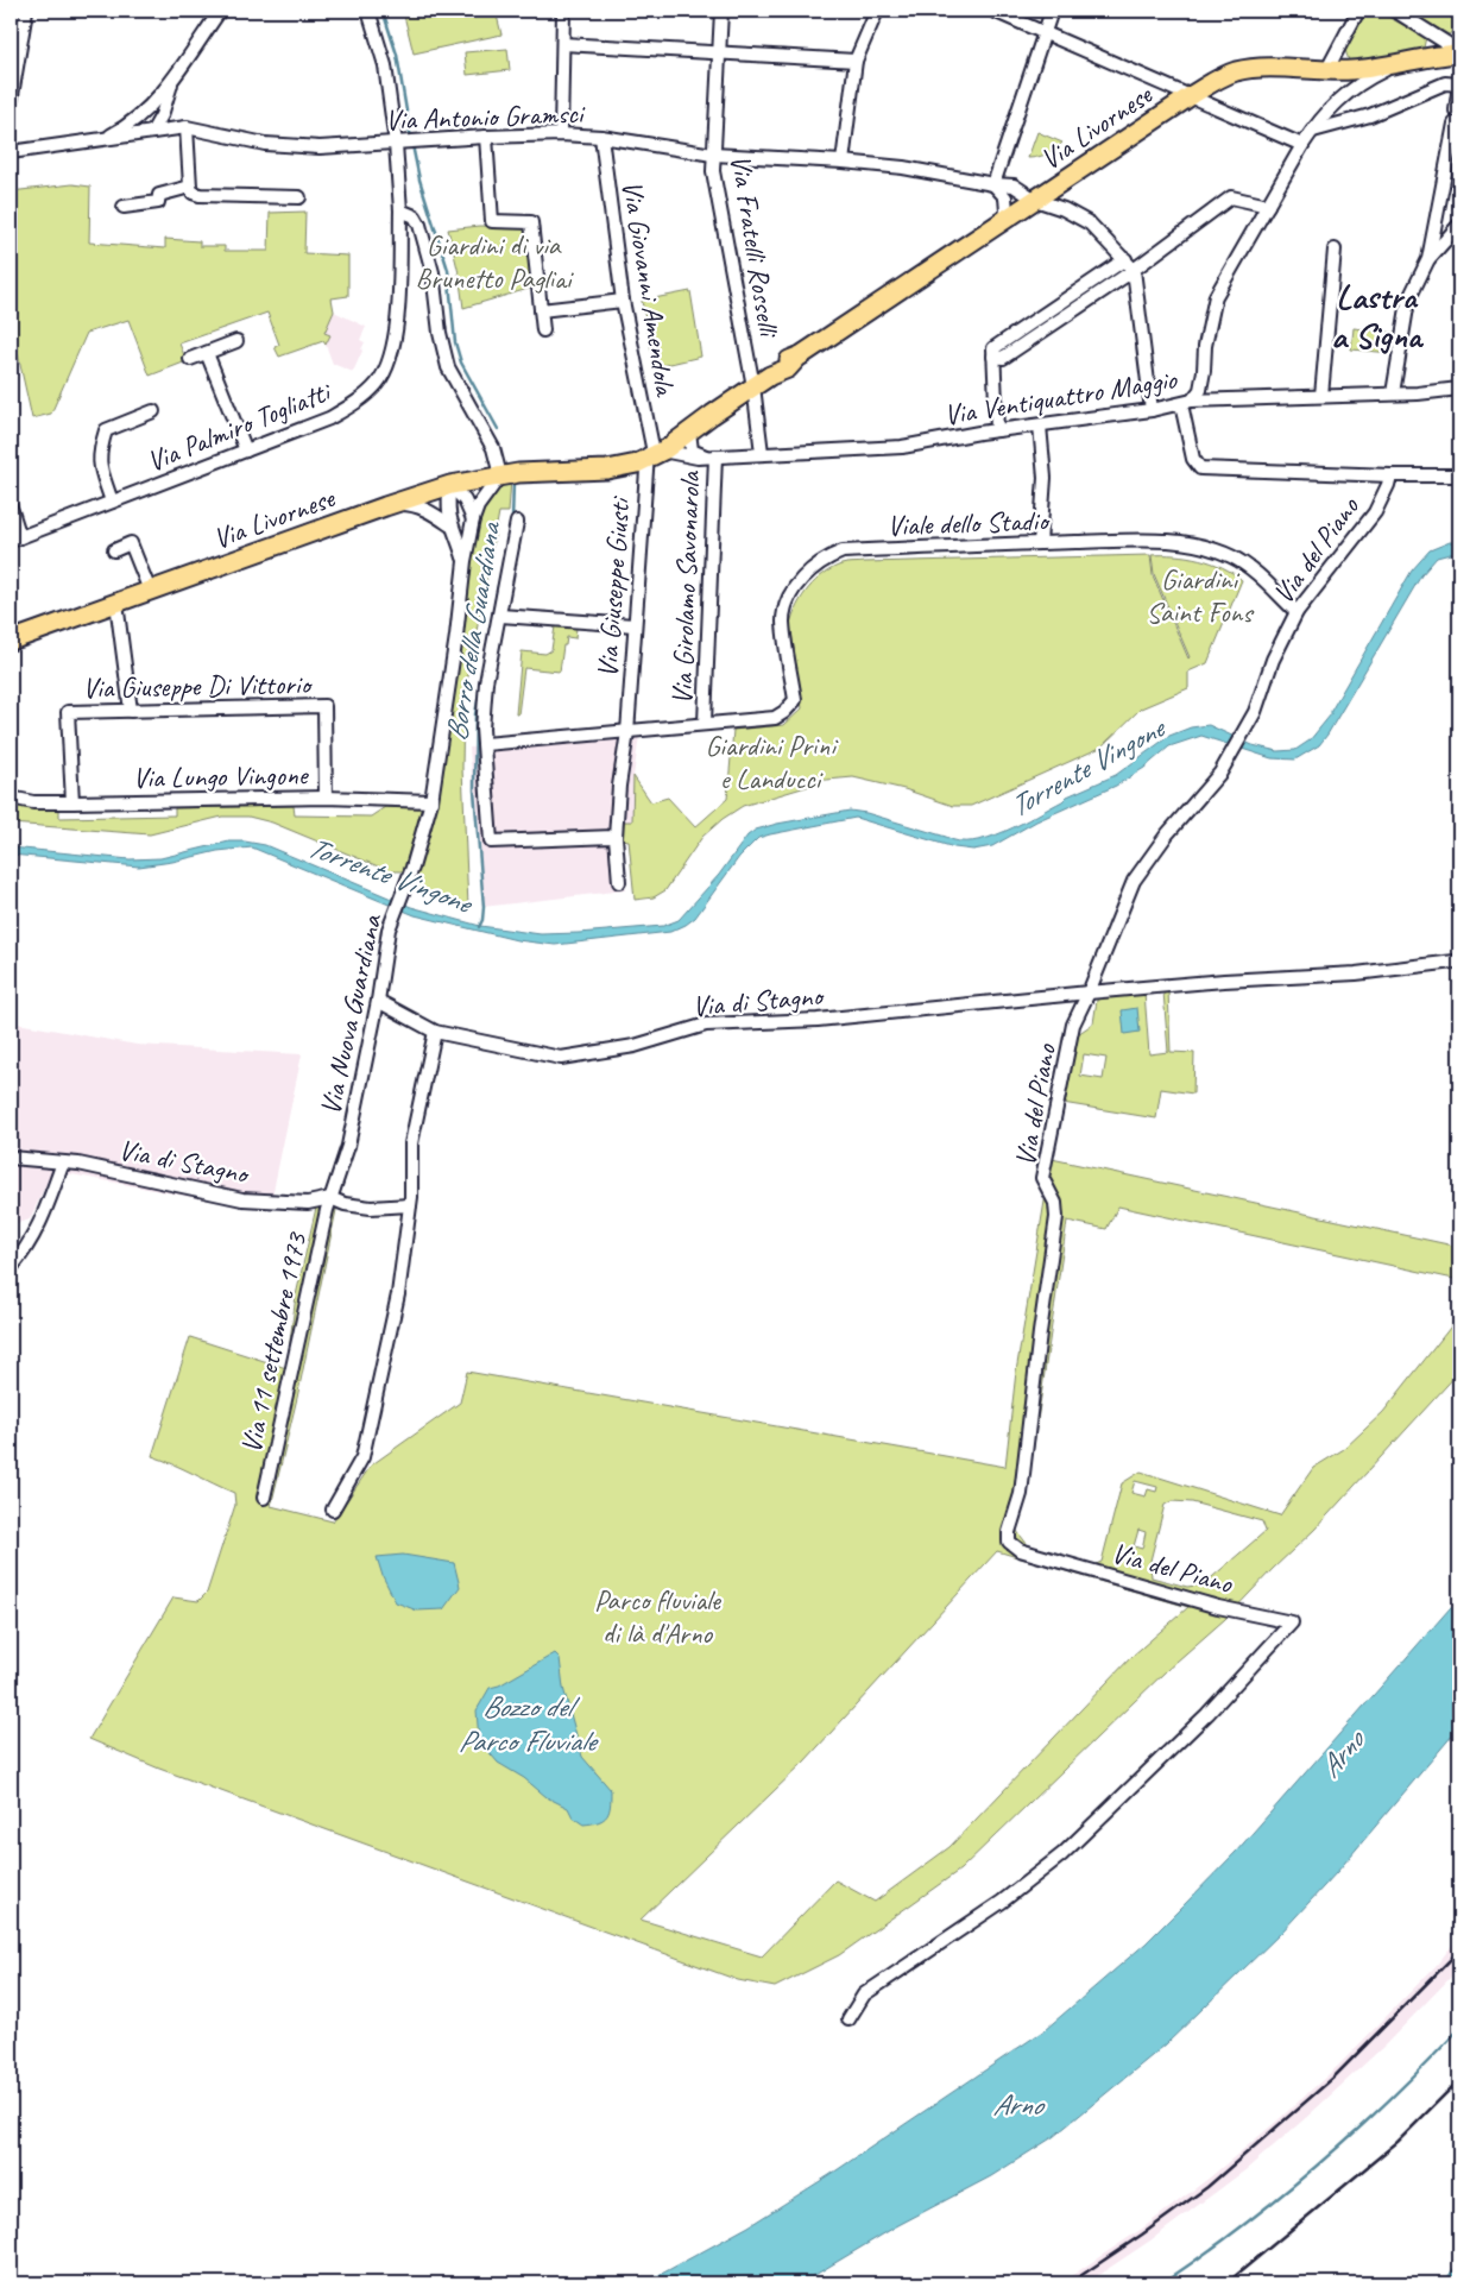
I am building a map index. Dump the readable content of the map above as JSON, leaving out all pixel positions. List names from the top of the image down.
{
  "streets": {
    "main road": ["Via Livornese"],
    "street": [
      "Via Antonio Gramsci",
      "Via Fratelli Rosselli",
      "Via Giovanni Amendola",
      "Via Ventiquattro Maggio",
      "Via Palmiro Togliatti",
      "Viale dello Stadio",
      "Via del Piano",
      "Via Giuseppe Giusti",
      "Via Girolamo Savonarola",
      "Via Giuseppe Di Vittorio",
      "Via Lungo Vingone",
      "Via di Stagno",
      "Via Nuova Guardiana",
      "Via 11 settembre 1973"
    ]
  },
  "crossings": [
    ["Via Antonio Gramsci", "Via Livornese"],
    ["Via Antonio Gramsci", "Via Fratelli Rosselli"],
    ["Via Antonio Gramsci", "Via Giovanni Amendola"],
    ["Via Antonio Gramsci", "Via Palmiro Togliatti"],
    ["Via Livornese", "Via Fratelli Rosselli"],
    ["Via Livornese", "Via Giovanni Amendola"],
    ["Via Livornese", "Via Ventiquattro Maggio"],
    ["Via Livornese", "Via Giuseppe Giusti"],
    ["Via Livornese", "Via Nuova Guardiana"],
    ["Via Fratelli Rosselli", "Via Ventiquattro Maggio"],
    ["Via Giovanni Amendola", "Via Ventiquattro Maggio"],
    ["Via Giovanni Amendola", "Via Giuseppe Giusti"],
    ["Via Ventiquattro Maggio", "Via Giuseppe Giusti"],
    ["Via Ventiquattro Maggio", "Via Girolamo Savonarola"],
    ["Viale dello Stadio", "Via del Piano"],
    ["Viale dello Stadio", "Via Girolamo Savonarola"],
    ["Via del Piano", "Via di Stagno"],
    ["Via Giuseppe Di Vittorio", "Via Lungo Vingone"],
    ["Via Lungo Vingone", "Via Nuova Guardiana"],
    ["Via di Stagno", "Via Nuova Guardiana"],
    ["Via di Stagno", "Via 11 settembre 1973"],
    ["Via Nuova Guardiana", "Via 11 settembre 1973"]
  ],
  "districts": ["Lastra a Signa"],
  "water": [
    "Borro della Guardiana",
    "Torrente Vingone",
    "Bozzo del Parco Fluviale",
    "Arno"
  ],
  "parks": [
    "Giardini di via Brunetto Pagliai",
    "Giardini Saint Fons",
    "Giardini Prini e Landucci",
    "Parco fluviale di là d'Arno"
  ]
}
